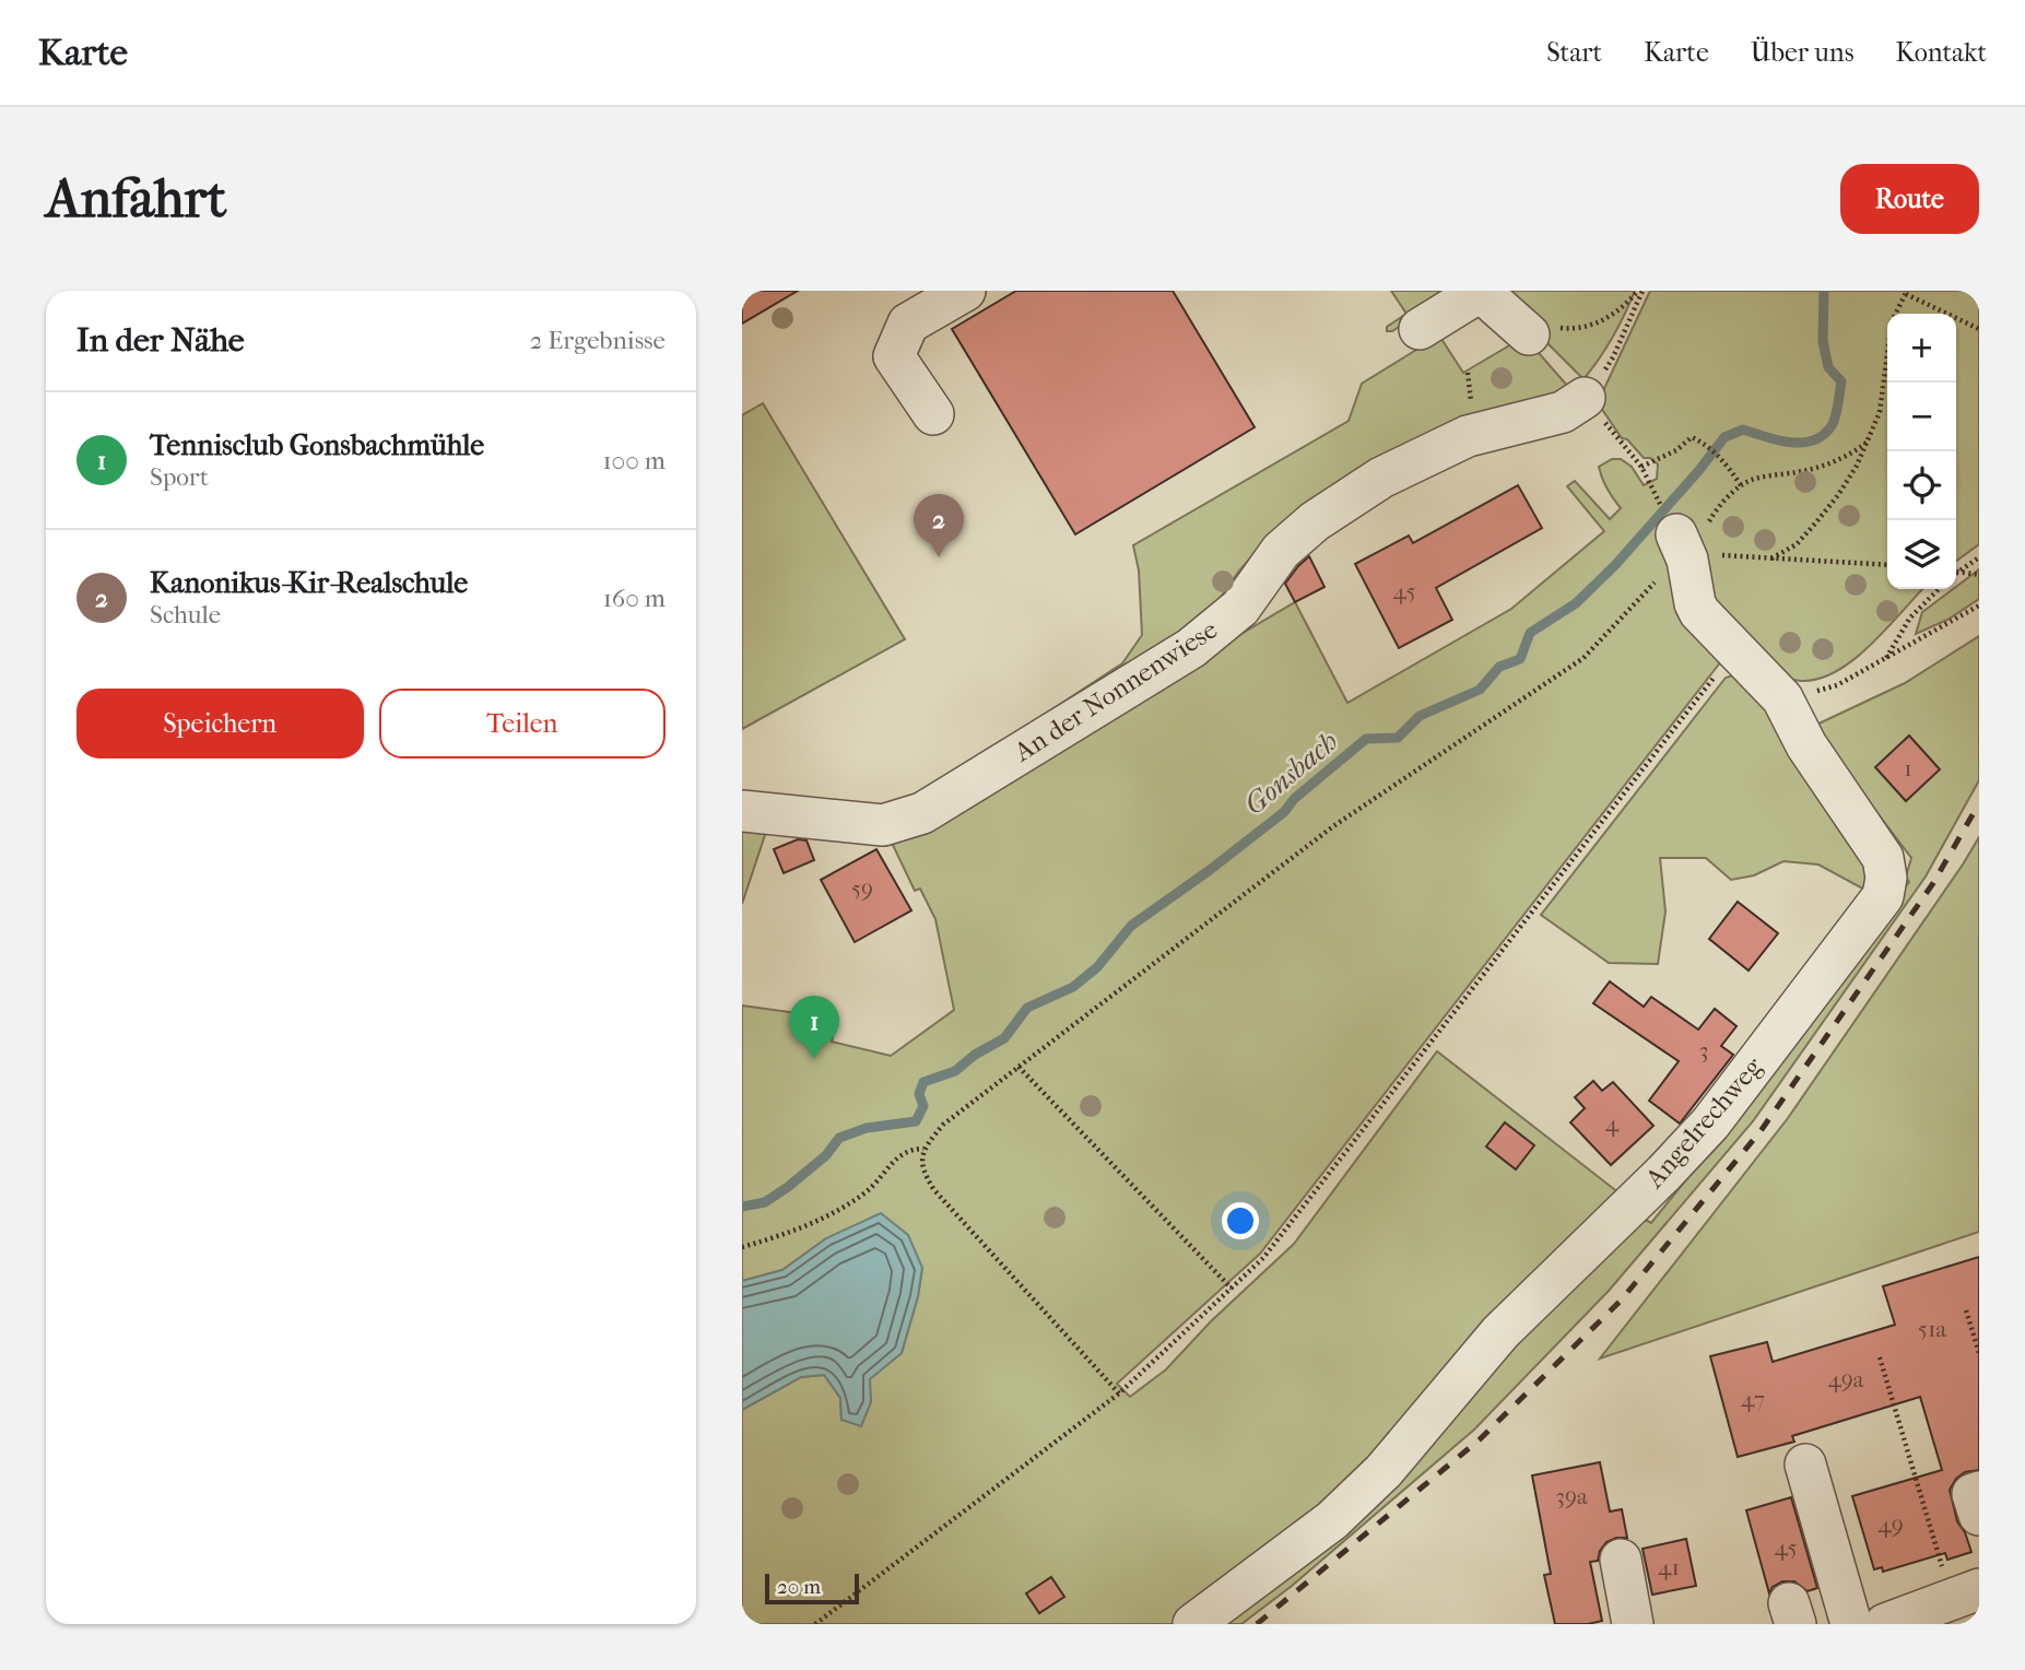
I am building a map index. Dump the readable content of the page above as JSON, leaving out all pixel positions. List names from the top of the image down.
{
  "streets": {
    "street": ["An der Nonnenwiese", "Angelrechweg"]
  },
  "water": ["Gonsbach"],
  "house_numbers": [
    "45",
    "1",
    "59",
    "3",
    "4",
    "51a",
    "49a",
    "47",
    "39a",
    "49",
    "45",
    "41"
  ],
  "scale_bar": "20 m",
  "page": {
    "header": "Karte",
    "nav": [
      "Start",
      "Karte",
      "Über uns",
      "Kontakt"
    ],
    "buttons": [
      "Route",
      ["Speichern", "Teilen"]
    ],
    "title": "Anfahrt",
    "heading": ["In der Nähe", "2 Ergebnisse"],
    "map_buttons": ["+", "−"],
    "list": [
      {
        "mark": "1",
        "name": "Tennisclub Gonsbachmühle",
        "note": "Sport",
        "value": "100 m"
      },
      {
        "mark": "2",
        "name": "Kanonikus-Kir-Realschule",
        "note": "Schule",
        "value": "160 m"
      }
    ],
    "pins": ["2", "1"],
    "scale": "20 m"
  }
}
